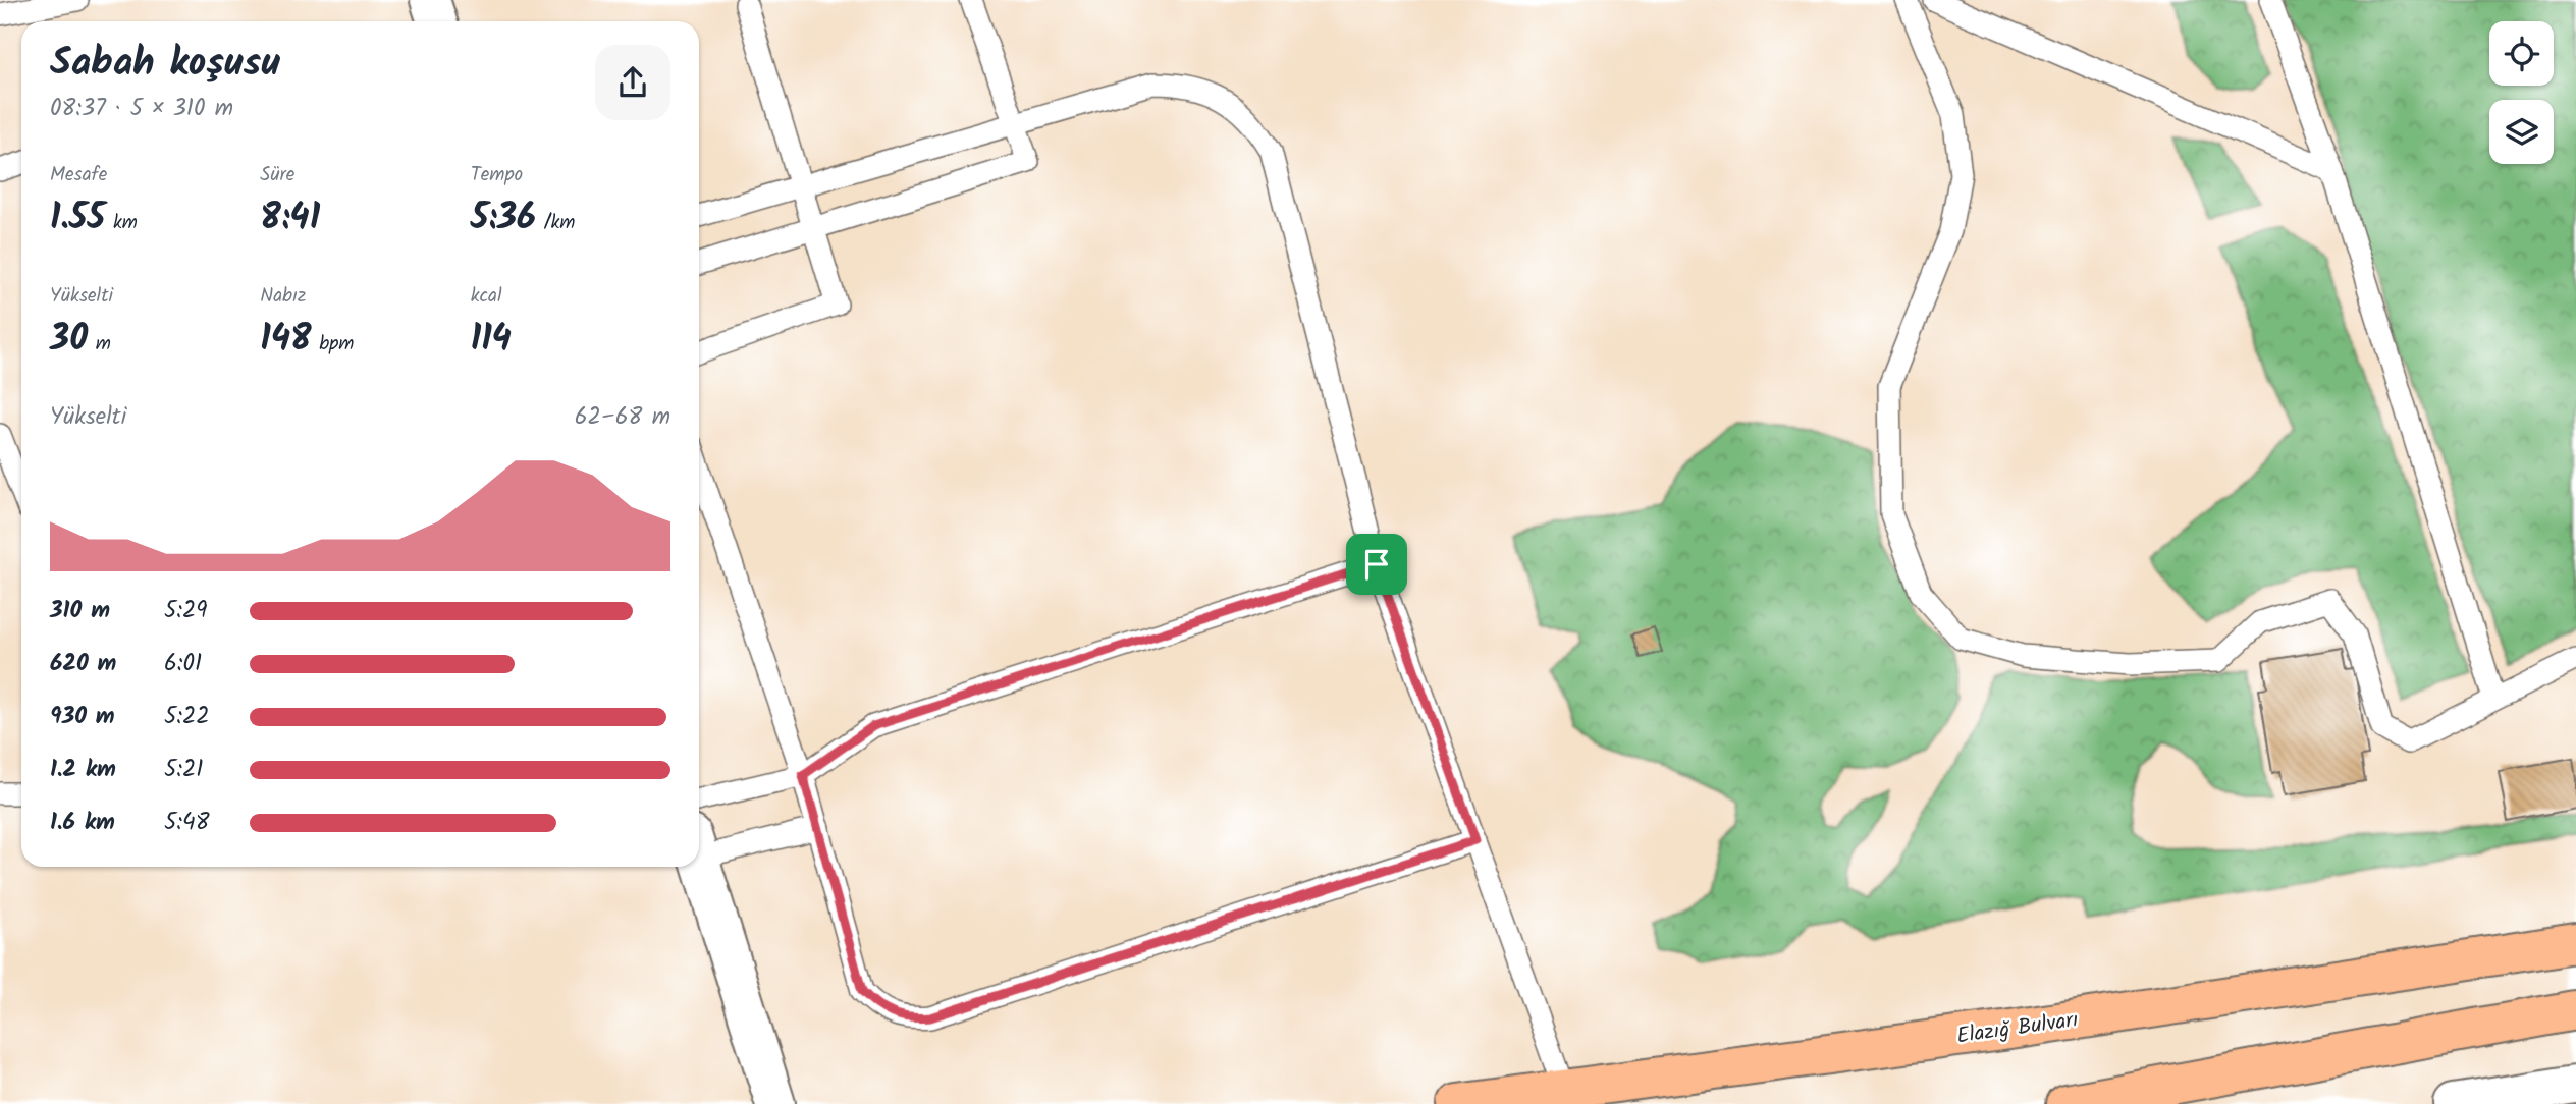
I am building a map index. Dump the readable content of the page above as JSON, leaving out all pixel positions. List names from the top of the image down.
{
  "streets": {
    "highway": ["Elazığ Bulvarı"]
  },
  "page": {
    "heading": ["Sabah koşusu", "08:37 · 5 × 310 m"],
    "stats": [
      ["Mesafe", "1.55 km"],
      ["Süre", "8:41"],
      ["Tempo", "5:36 /km"],
      ["Yükselti", "30 m"],
      ["Nabız", "148 bpm"],
      ["kcal", "114"]
    ],
    "chart": ["Yükselti", "62–68 m"],
    "list": [
      {
        "name": "310 m",
        "note": "5:29"
      },
      {
        "name": "620 m",
        "note": "6:01"
      },
      {
        "name": "930 m",
        "note": "5:22"
      },
      {
        "name": "1.2 km",
        "note": "5:21"
      },
      {
        "name": "1.6 km",
        "note": "5:48"
      }
    ]
  }
}
